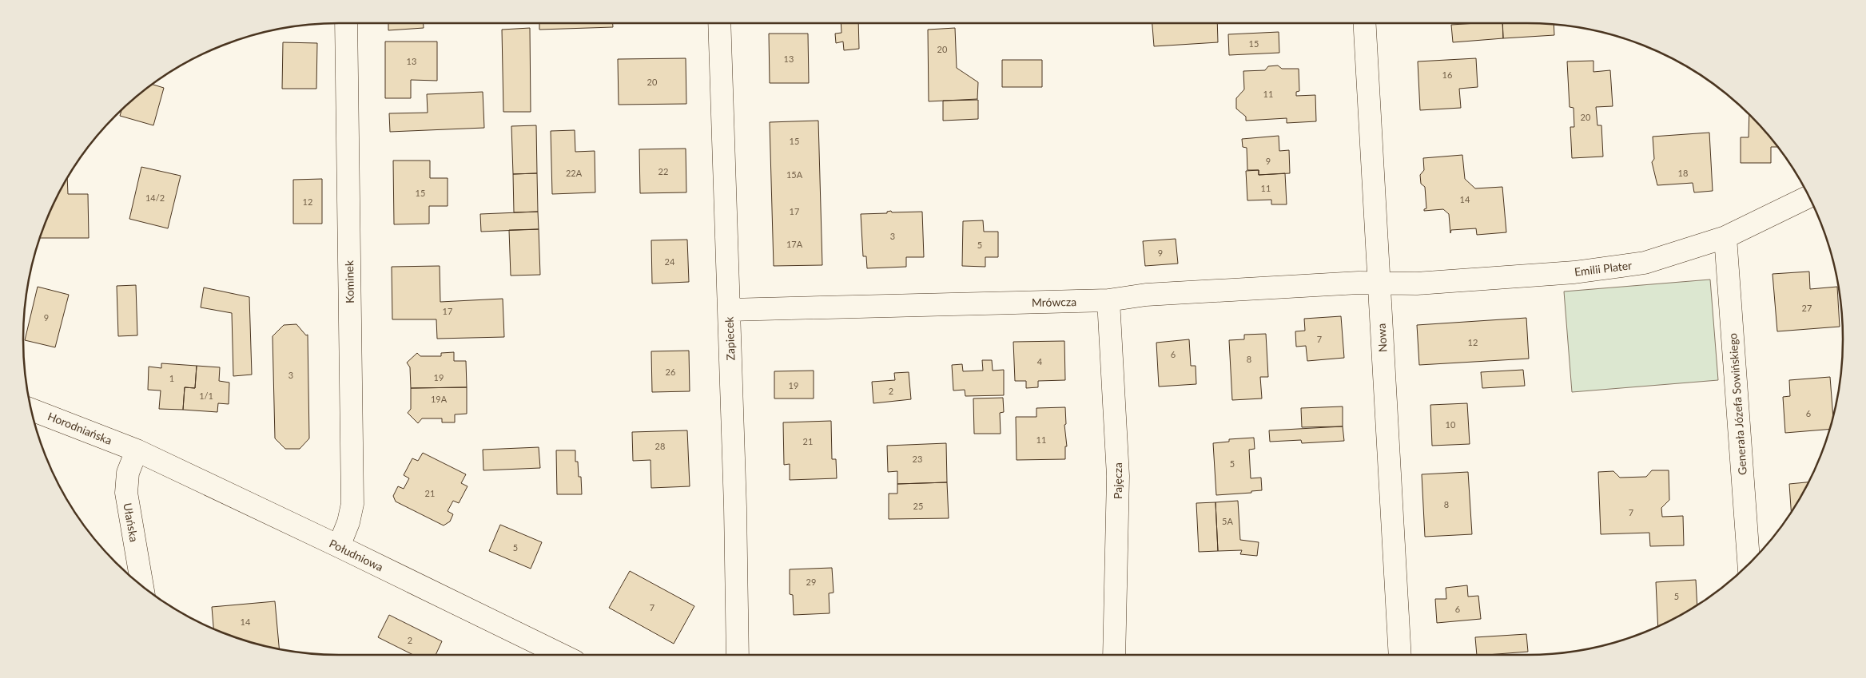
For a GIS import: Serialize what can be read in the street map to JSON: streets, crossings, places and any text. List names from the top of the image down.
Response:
{
  "streets": {
    "street": [
      "Emilii Plater",
      "Kominek",
      "Mrówcza",
      "Nowa",
      "Zapiecek",
      "Generała Józefa Sowińskiego",
      "Horodniańska",
      "Pajęcza",
      "Ułańska",
      "Południowa"
    ]
  },
  "crossings": [
    ["Emilii Plater", "Mrówcza"],
    ["Emilii Plater", "Nowa"],
    ["Emilii Plater", "Generała Józefa Sowińskiego"],
    ["Kominek", "Południowa"],
    ["Mrówcza", "Nowa"],
    ["Mrówcza", "Zapiecek"],
    ["Mrówcza", "Pajęcza"],
    ["Horodniańska", "Ułańska"],
    ["Horodniańska", "Południowa"],
    ["Ułańska", "Południowa"]
  ],
  "house_numbers": [
    "15",
    "20",
    "13",
    "13",
    "16",
    "20",
    "11",
    "20",
    "15",
    "9",
    "22",
    "22A",
    "18",
    "15A",
    "11",
    "15",
    "14/2",
    "14",
    "12",
    "17",
    "3",
    "17A",
    "5",
    "9",
    "24",
    "27",
    "17",
    "9",
    "7",
    "12",
    "6",
    "8",
    "4",
    "26",
    "3",
    "19",
    "1",
    "19",
    "2",
    "1/1",
    "19A",
    "6",
    "10",
    "11",
    "21",
    "28",
    "23",
    "5",
    "21",
    "8",
    "25",
    "7",
    "5A",
    "5",
    "29",
    "5",
    "7",
    "6",
    "14",
    "2"
  ]
}
